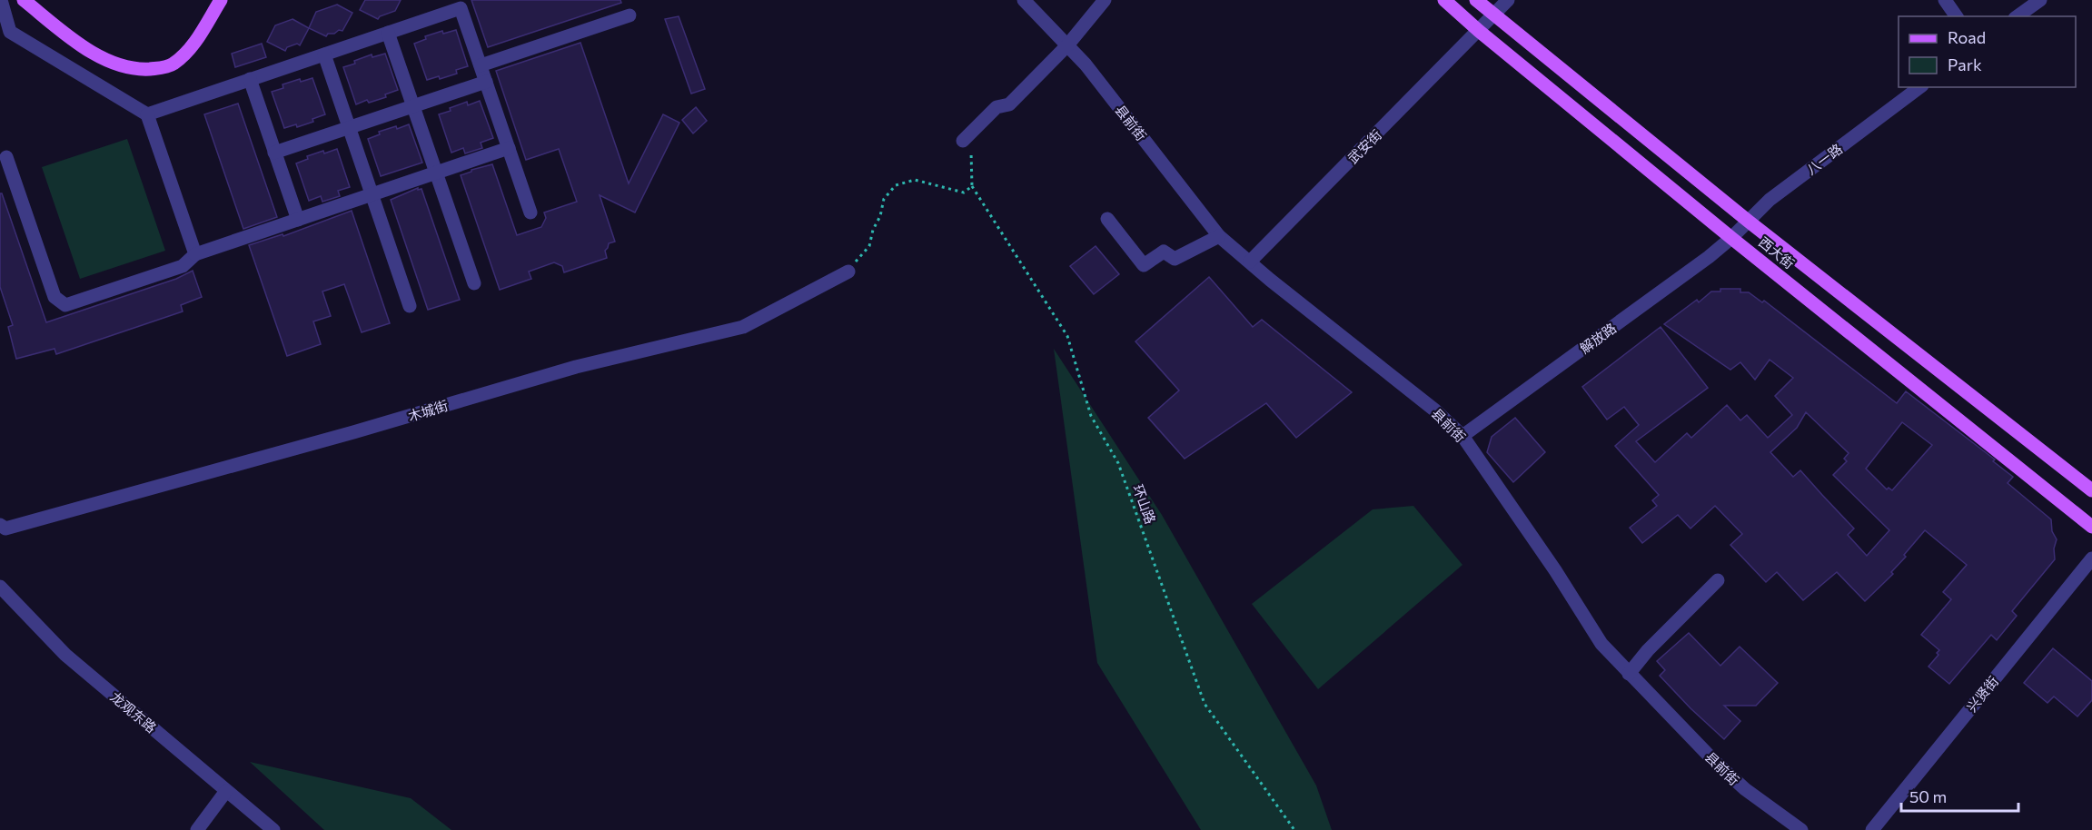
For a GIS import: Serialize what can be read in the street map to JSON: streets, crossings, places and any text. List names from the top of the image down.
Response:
{
  "streets": {
    "main road": ["西大街"],
    "street": [
      "县前街",
      "武安街",
      "八一路",
      "解放路",
      "木城街",
      "兴贤街",
      "龙观东路"
    ],
    "path": ["环山路"]
  },
  "crossings": [
    ["县前街", "武安街"],
    ["县前街", "解放路"],
    ["武安街", "西大街"],
    ["八一路", "西大街"],
    ["八一路", "解放路"],
    ["西大街", "解放路"]
  ],
  "legend": ["Road", "Park"],
  "scale_bar": "50 m"
}
